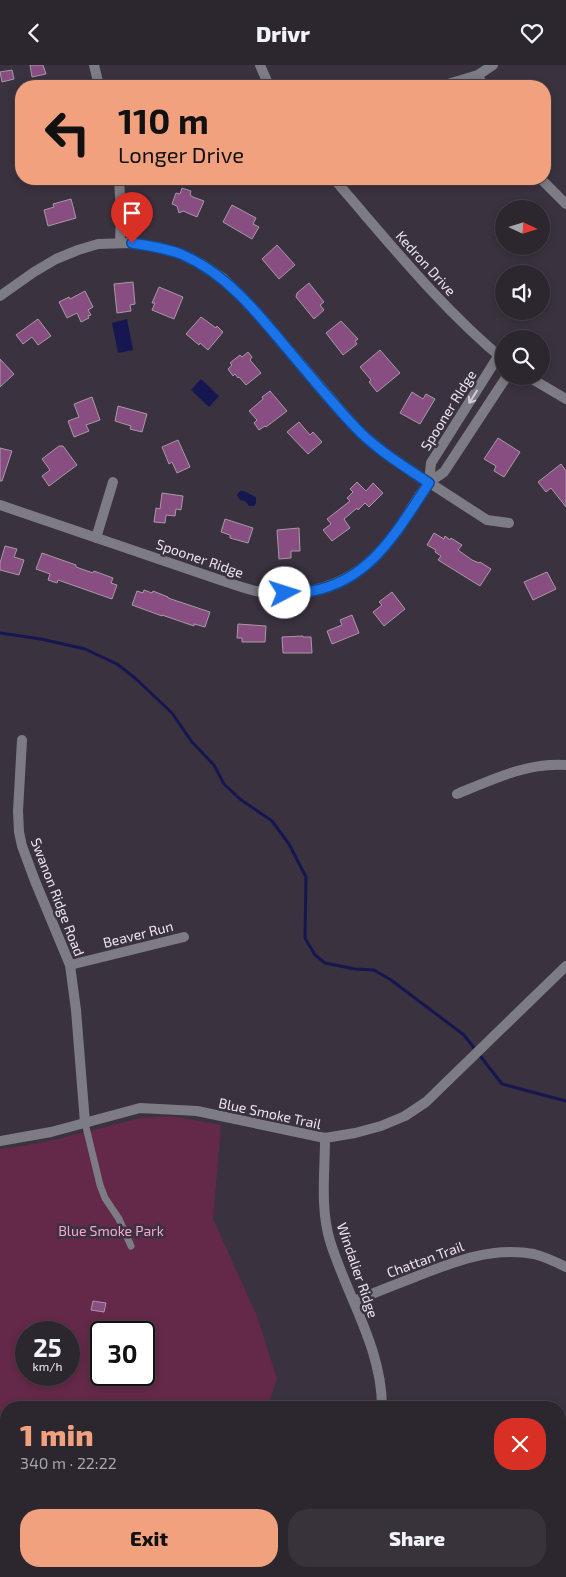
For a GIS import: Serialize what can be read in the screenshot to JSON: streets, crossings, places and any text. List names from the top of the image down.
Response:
{
  "streets": {
    "street": [
      "Kedron Drive",
      "Spooner RIdge",
      "Spooner Ridge",
      "Swanon Ridge Road",
      "Beaver Run",
      "Blue Smoke Trail",
      "Chattan Trail",
      "Windalier Ridge"
    ]
  },
  "crossings": [
    ["Spooner RIdge", "Spooner Ridge"],
    ["Swanon Ridge Road", "Beaver Run"],
    ["Swanon Ridge Road", "Blue Smoke Trail"],
    ["Blue Smoke Trail", "Windalier Ridge"],
    ["Chattan Trail", "Windalier Ridge"]
  ],
  "one_way": ["Spooner RIdge"],
  "parks": ["Blue Smoke Park"],
  "north": "right",
  "page": {
    "header": "Drivr",
    "turn": ["110 m", "Longer Drive"],
    "speed": "25 km/h",
    "limit": "30",
    "heading": ["1 min", "340 m · 22:22"],
    "buttons": ["Exit", "Share"]
  }
}
